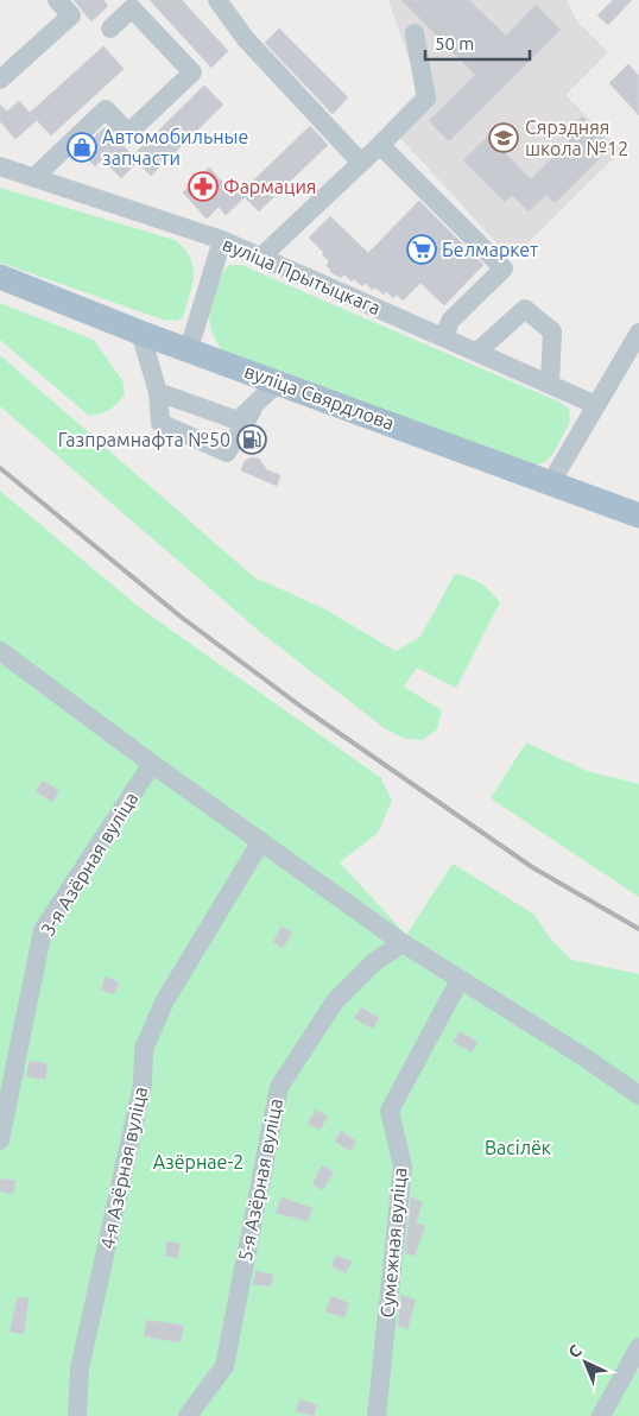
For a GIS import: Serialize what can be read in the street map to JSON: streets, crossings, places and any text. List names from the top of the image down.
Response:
{
  "streets": {
    "main road": ["вуліца Свярдлова"],
    "street": [
      "вуліца Прытыцкага",
      "3-я Азёрная вуліца",
      "4-я Азёрная вуліца",
      "5-я Азёрная вуліца",
      "Сумежная вуліца"
    ]
  },
  "parks": ["Васілёк", "Азёрнае-2"],
  "places": {
    "school or university": ["Сярэдняя школа №12"],
    "shop": ["Автомобильные запчасти"],
    "pharmacy": ["Фармация"],
    "supermarket": ["Белмаркет"],
    "fuel station": ["Газпрамнафта №50"]
  },
  "scale_bar": "50 m",
  "north": "top left"
}
